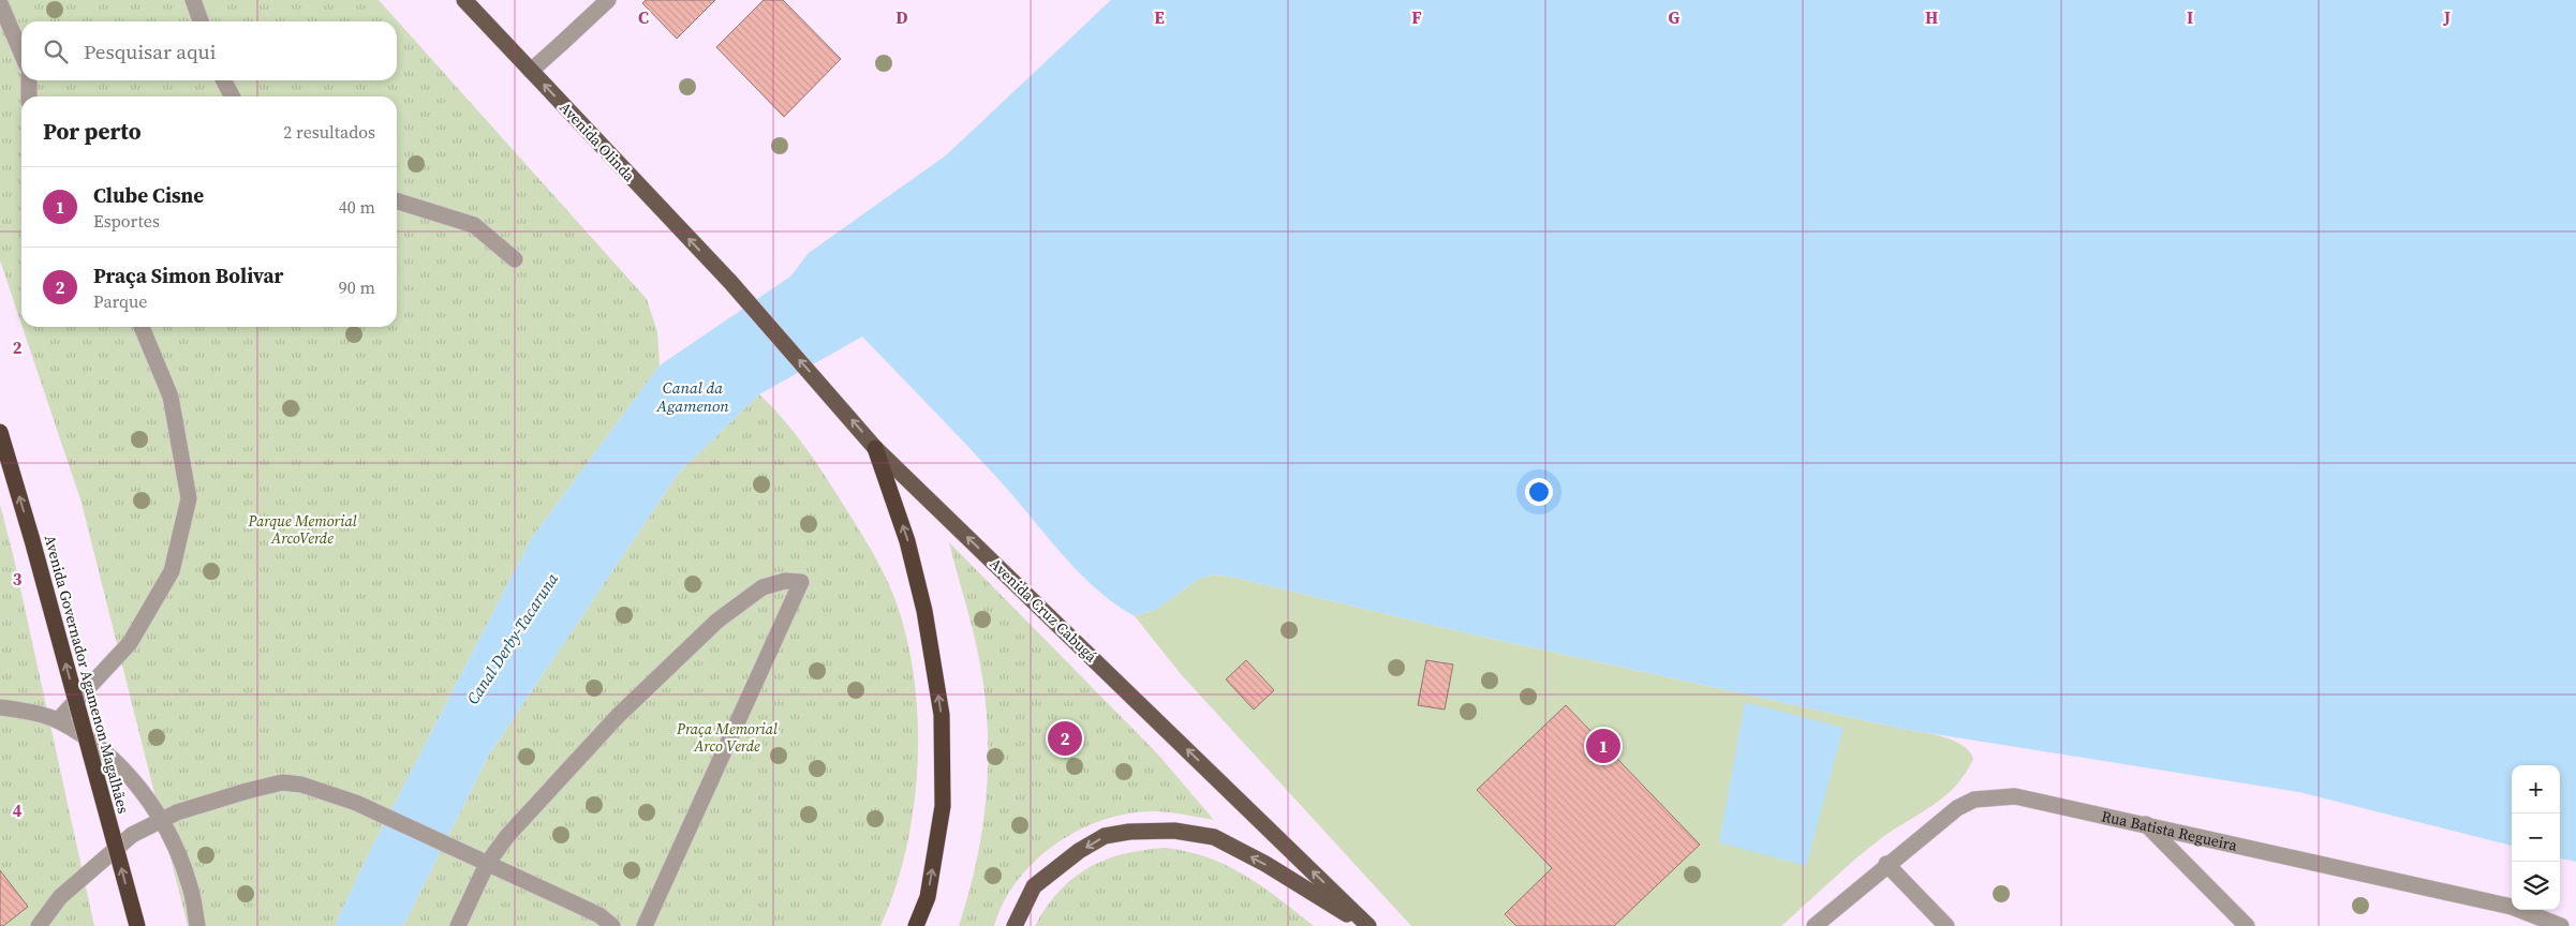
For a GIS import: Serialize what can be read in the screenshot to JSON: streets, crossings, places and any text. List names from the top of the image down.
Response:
{
  "streets": {
    "highway": ["Avenida Governador Agamenon Magalhães"],
    "main road": ["Avenida Olinda", "Avenida Cruz Cabugá"],
    "street": ["Rua Batista Regueira"]
  },
  "crossings": [
    ["Avenida Olinda", "Avenida Cruz Cabugá"]
  ],
  "one_way": ["Avenida Olinda", "Avenida Cruz Cabugá", "Avenida Governador Agamenon Magalhães"],
  "water": ["Canal da Agamenon", "Canal Derby-Tacaruna"],
  "parks": ["Parque Memorial ArcoVerde", "Praça Memorial Arco Verde"],
  "page": {
    "search": "Pesquisar aqui",
    "heading": ["Por perto", "2 resultados"],
    "list": [
      {
        "mark": "1",
        "name": "Clube Cisne",
        "note": "Esportes",
        "value": "40 m"
      },
      {
        "mark": "2",
        "name": "Praça Simon Bolivar",
        "note": "Parque",
        "value": "90 m"
      }
    ],
    "pins": ["2", "1"],
    "map_buttons": ["+", "−"]
  },
  "grid": {
    "columns": [
      "C",
      "D",
      "E",
      "F",
      "G",
      "H",
      "I",
      "J"
    ],
    "rows": ["2", "3", "4"]
  }
}
